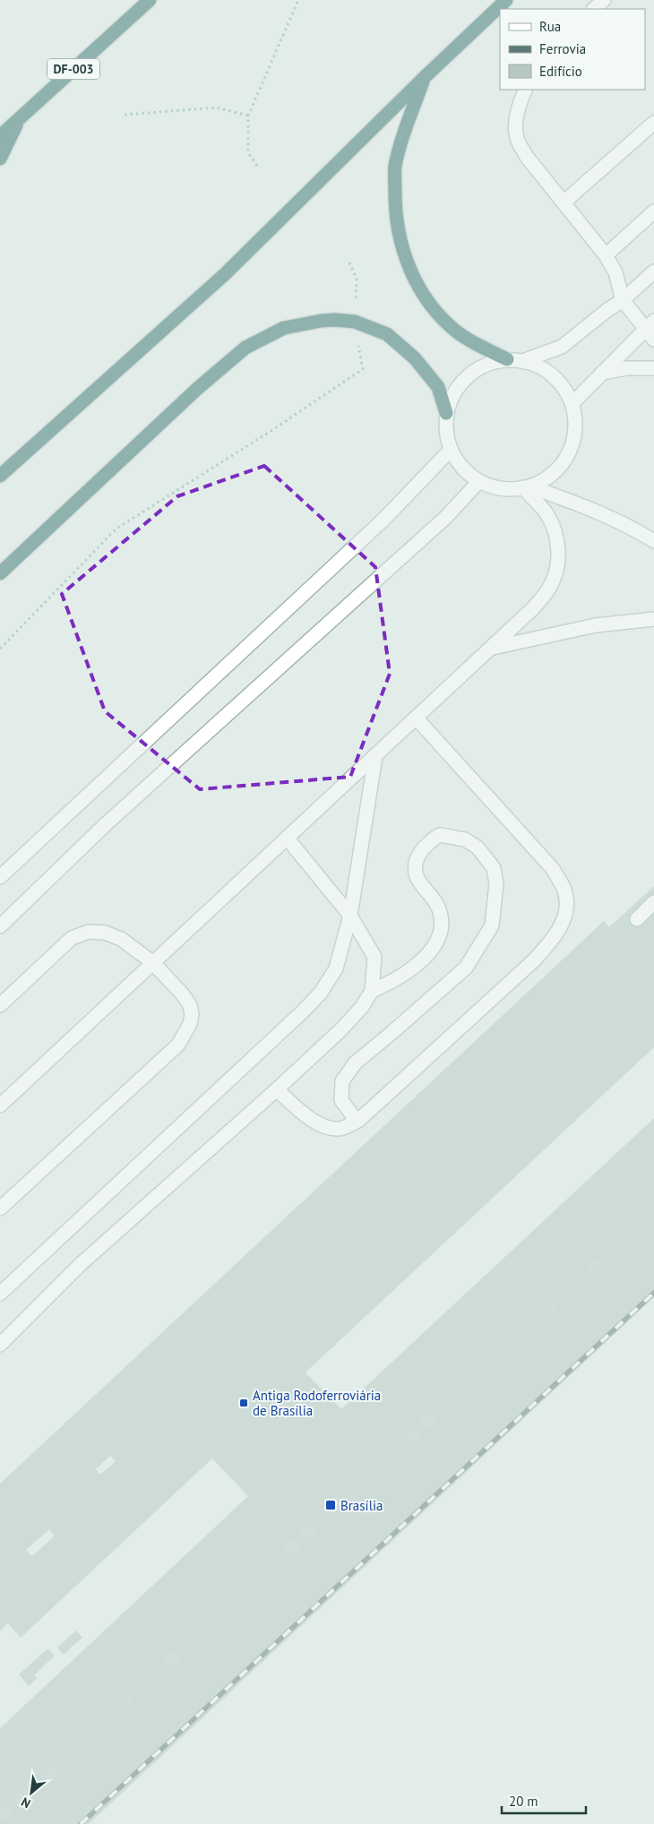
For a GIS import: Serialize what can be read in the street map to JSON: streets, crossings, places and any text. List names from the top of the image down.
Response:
{
  "streets": {
    "highway": ["DF-003"]
  },
  "places": {
    "transit": ["Antiga Rodoferroviária de Brasília", "Brasília"]
  },
  "legend": ["Rua", "Ferrovia", "Edifício"],
  "scale_bar": "20 m",
  "north": "bottom left"
}
